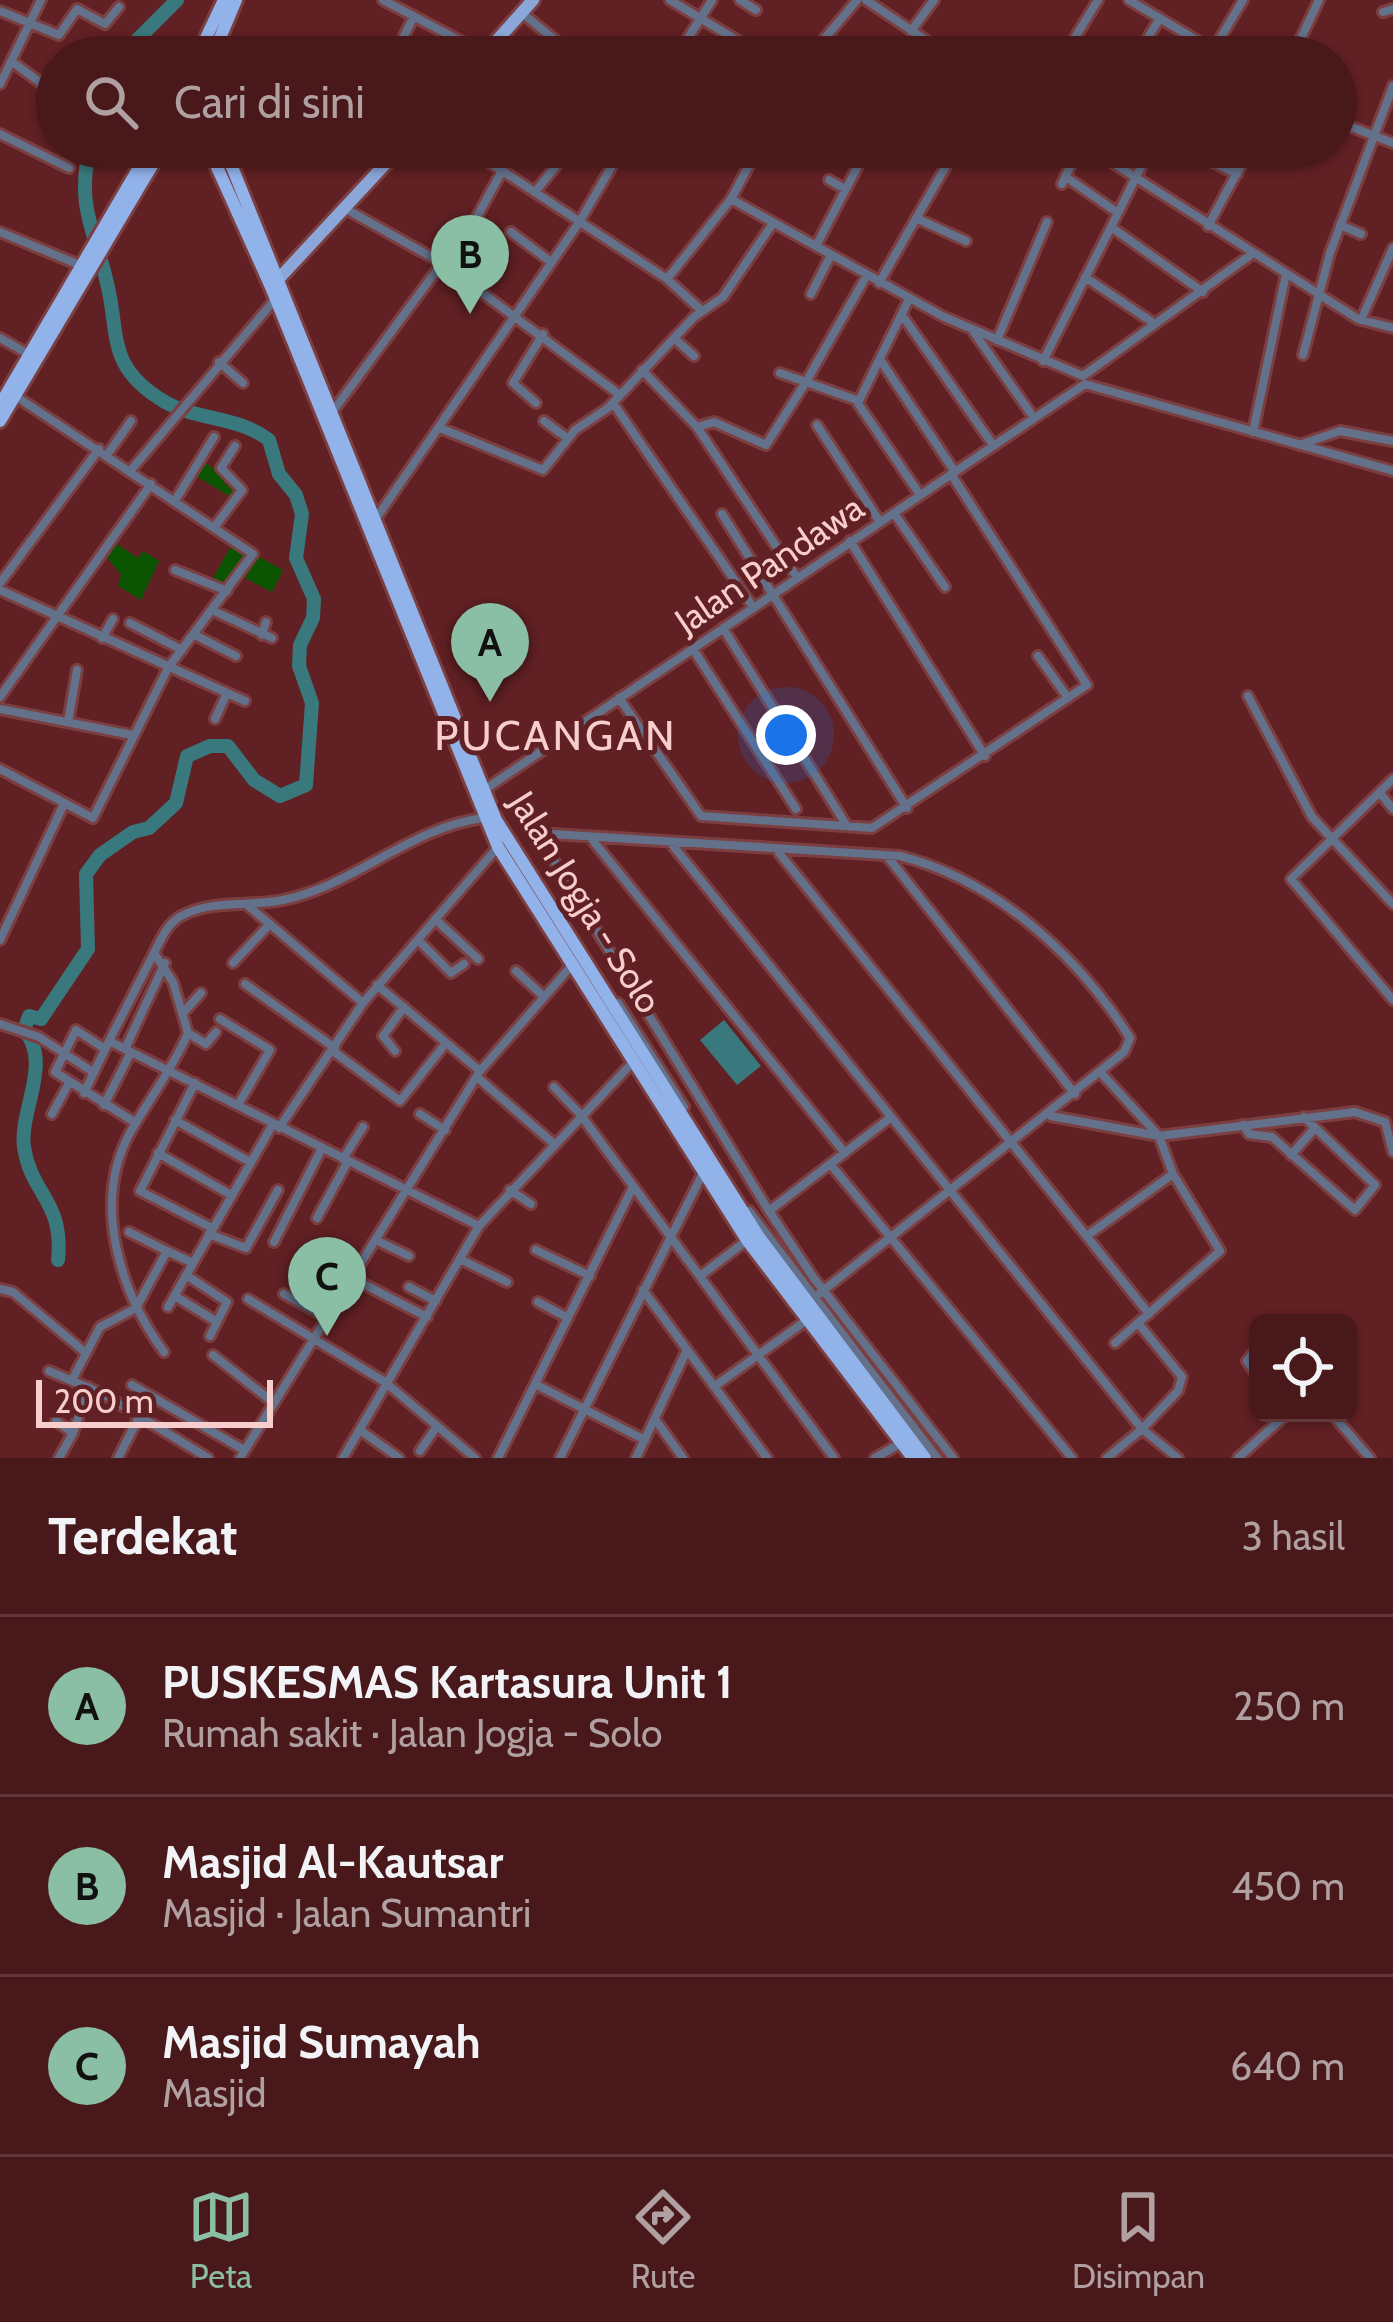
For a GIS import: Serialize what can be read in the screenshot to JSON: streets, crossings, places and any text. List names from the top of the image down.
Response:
{
  "streets": {
    "highway": ["Jalan Jogja - Solo"],
    "street": ["Jalan Pandawa"]
  },
  "crossings": [
    ["Jalan Pandawa", "Jalan Jogja - Solo"]
  ],
  "districts": ["PUCANGAN"],
  "scale_bar": "200 m",
  "page": {
    "search": "Cari di sini",
    "pins": ["B", "A", "C"],
    "scale": "200 m",
    "heading": ["Terdekat", "3 hasil"],
    "list": [
      {
        "mark": "A",
        "name": "PUSKESMAS Kartasura Unit 1",
        "note": "Rumah sakit · Jalan Jogja - Solo",
        "value": "250 m"
      },
      {
        "mark": "B",
        "name": "Masjid Al-Kautsar",
        "note": "Masjid · Jalan Sumantri",
        "value": "450 m"
      },
      {
        "mark": "C",
        "name": "Masjid Sumayah",
        "note": "Masjid",
        "value": "640 m"
      }
    ],
    "nav": ["Peta", "Rute", "Disimpan"]
  }
}
